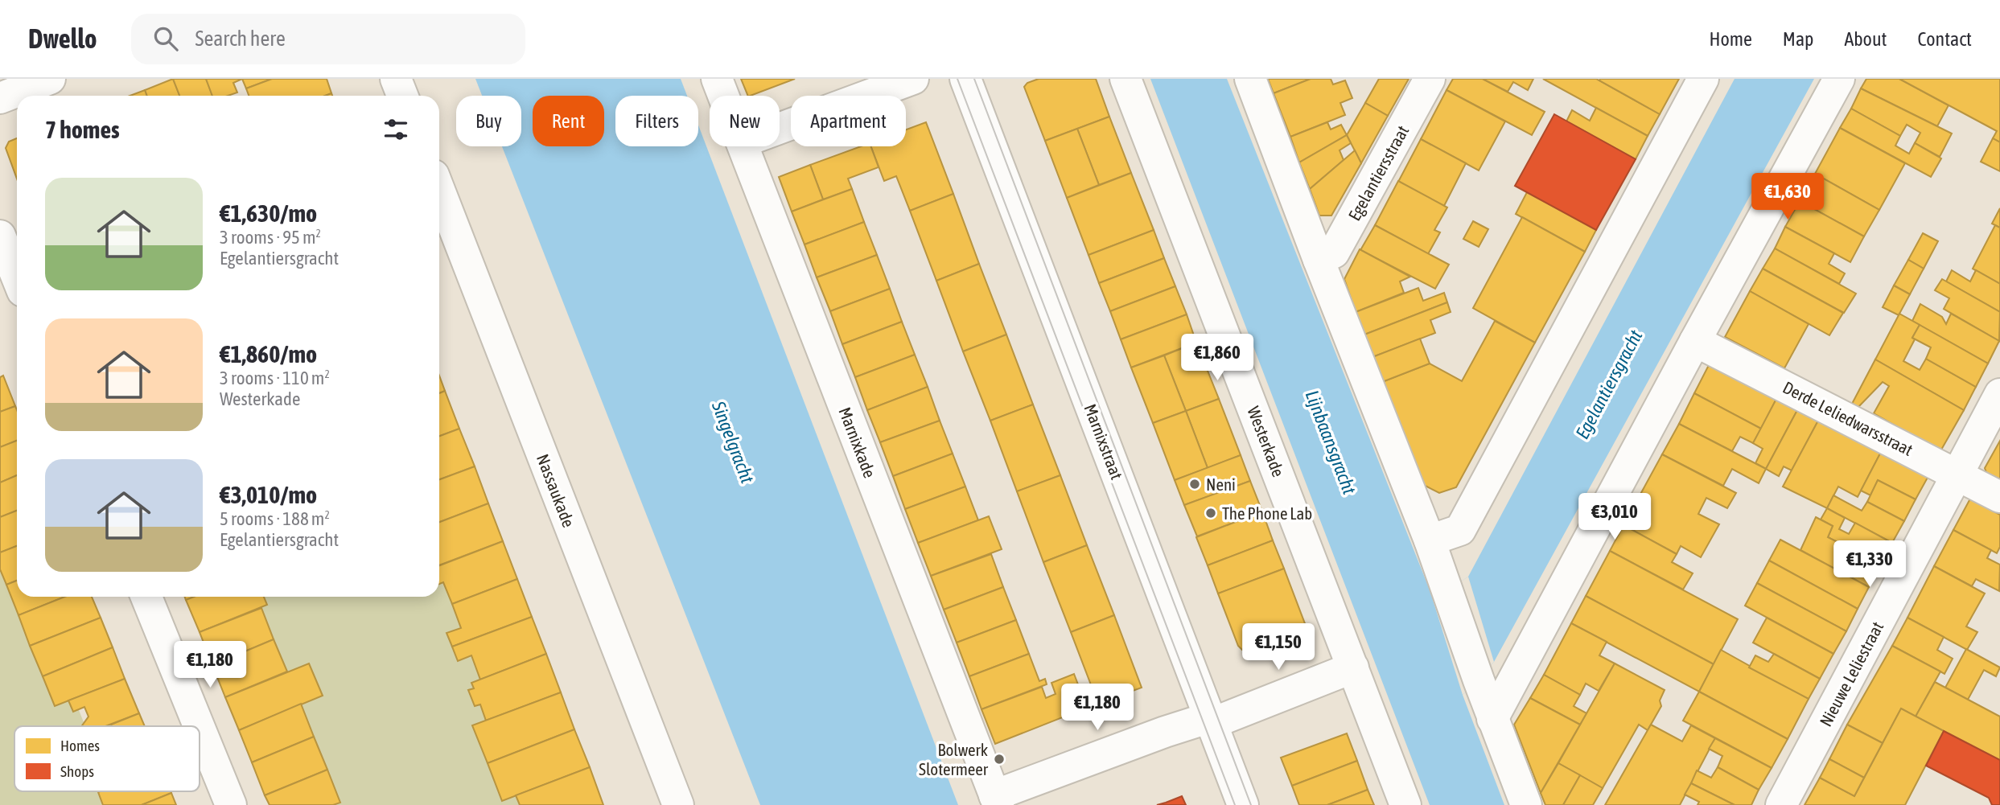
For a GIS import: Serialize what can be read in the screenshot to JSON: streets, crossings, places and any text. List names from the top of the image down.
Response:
{
  "streets": {
    "street": [
      "Egelantiersstraat",
      "Derde Leliedwarsstraat",
      "Marnixstraat",
      "Westerkade",
      "Marnixkade",
      "Nassaukade",
      "Nieuwe Leliestraat"
    ]
  },
  "crossings": [
    ["Derde Leliedwarsstraat", "Nieuwe Leliestraat"]
  ],
  "water": ["Egelantiersgracht", "Singelgracht", "Lijnbaansgracht"],
  "places": ["Neni", "The Phone Lab", "Bolwerk Slotermeer"],
  "legend": ["Homes", "Shops"],
  "page": {
    "header": "Dwello",
    "search": "Search here",
    "nav": [
      "Home",
      "Map",
      "About",
      "Contact"
    ],
    "chip": [
      "Buy",
      "Rent",
      "Filters",
      "New",
      "Apartment"
    ],
    "heading": "7 homes",
    "list": [
      {
        "name": "€1,630/mo",
        "note": "3 rooms · 95 m² · Egelantiersgracht"
      },
      {
        "name": "€1,860/mo",
        "note": "3 rooms · 110 m² · Westerkade"
      },
      {
        "name": "€3,010/mo",
        "note": "5 rooms · 188 m² · Egelantiersgracht"
      }
    ],
    "price": [
      "€1,630",
      "€1,860",
      "€3,010",
      "€1,330",
      "€1,150",
      "€1,180",
      "€1,180"
    ]
  }
}
